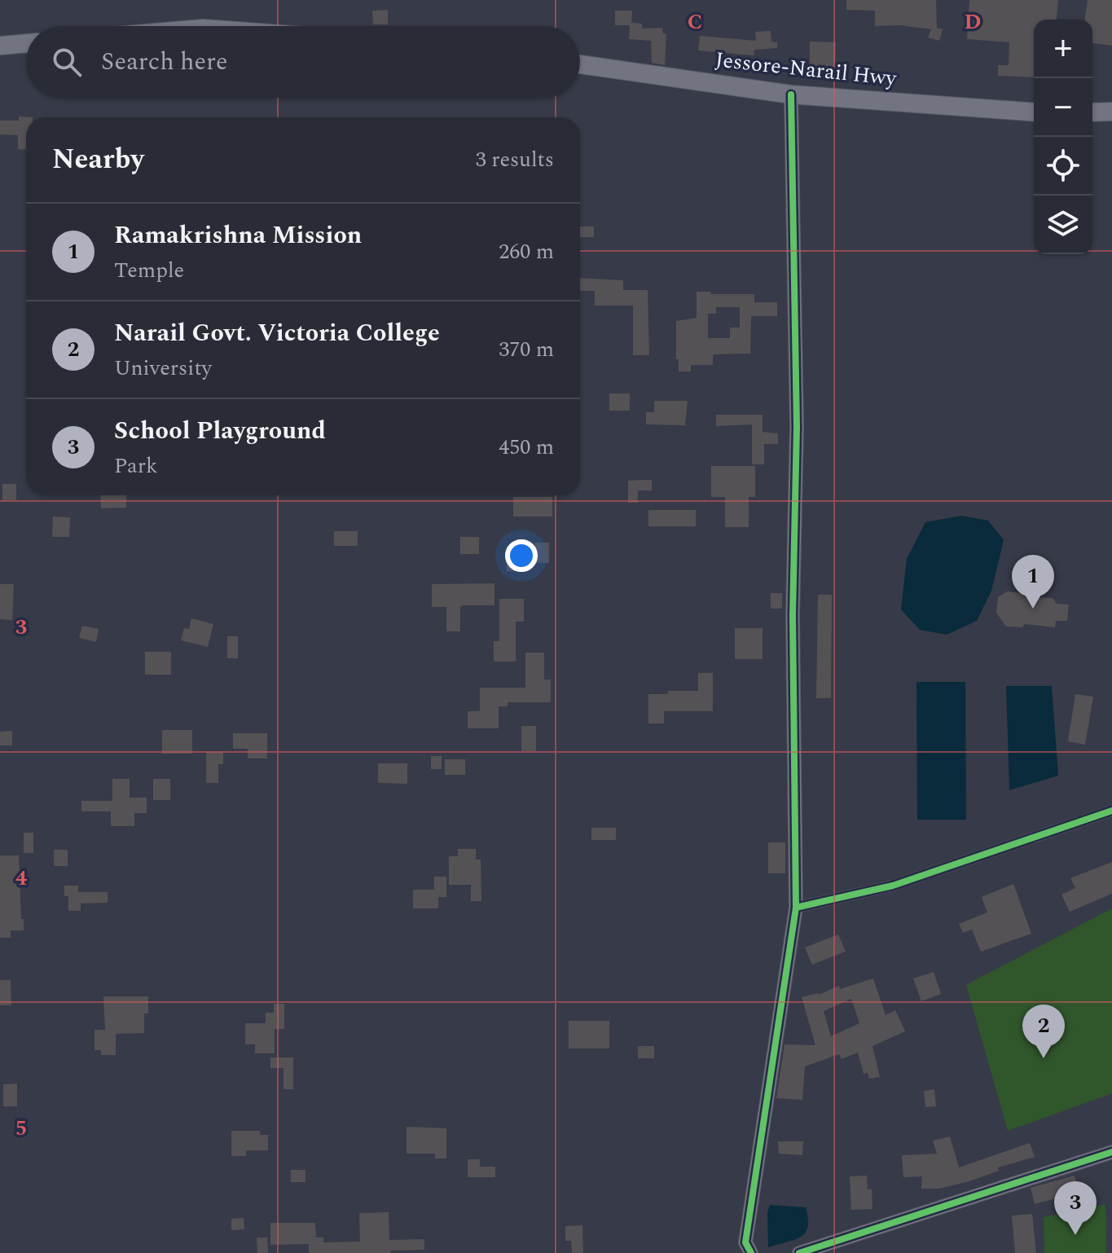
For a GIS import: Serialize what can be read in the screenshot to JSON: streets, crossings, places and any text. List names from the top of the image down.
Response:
{
  "streets": {
    "highway": ["Jessore-Narail Hwy"]
  },
  "page": {
    "map_buttons": ["+", "−"],
    "search": "Search here",
    "heading": ["Nearby", "3 results"],
    "list": [
      {
        "mark": "1",
        "name": "Ramakrishna Mission",
        "note": "Temple",
        "value": "260 m"
      },
      {
        "mark": "2",
        "name": "Narail Govt. Victoria College",
        "note": "University",
        "value": "370 m"
      },
      {
        "mark": "3",
        "name": "School Playground",
        "note": "Park",
        "value": "450 m"
      }
    ],
    "pins": ["1", "2", "3"]
  },
  "grid": {
    "columns": ["C", "D"],
    "rows": ["3", "4", "5"]
  }
}
